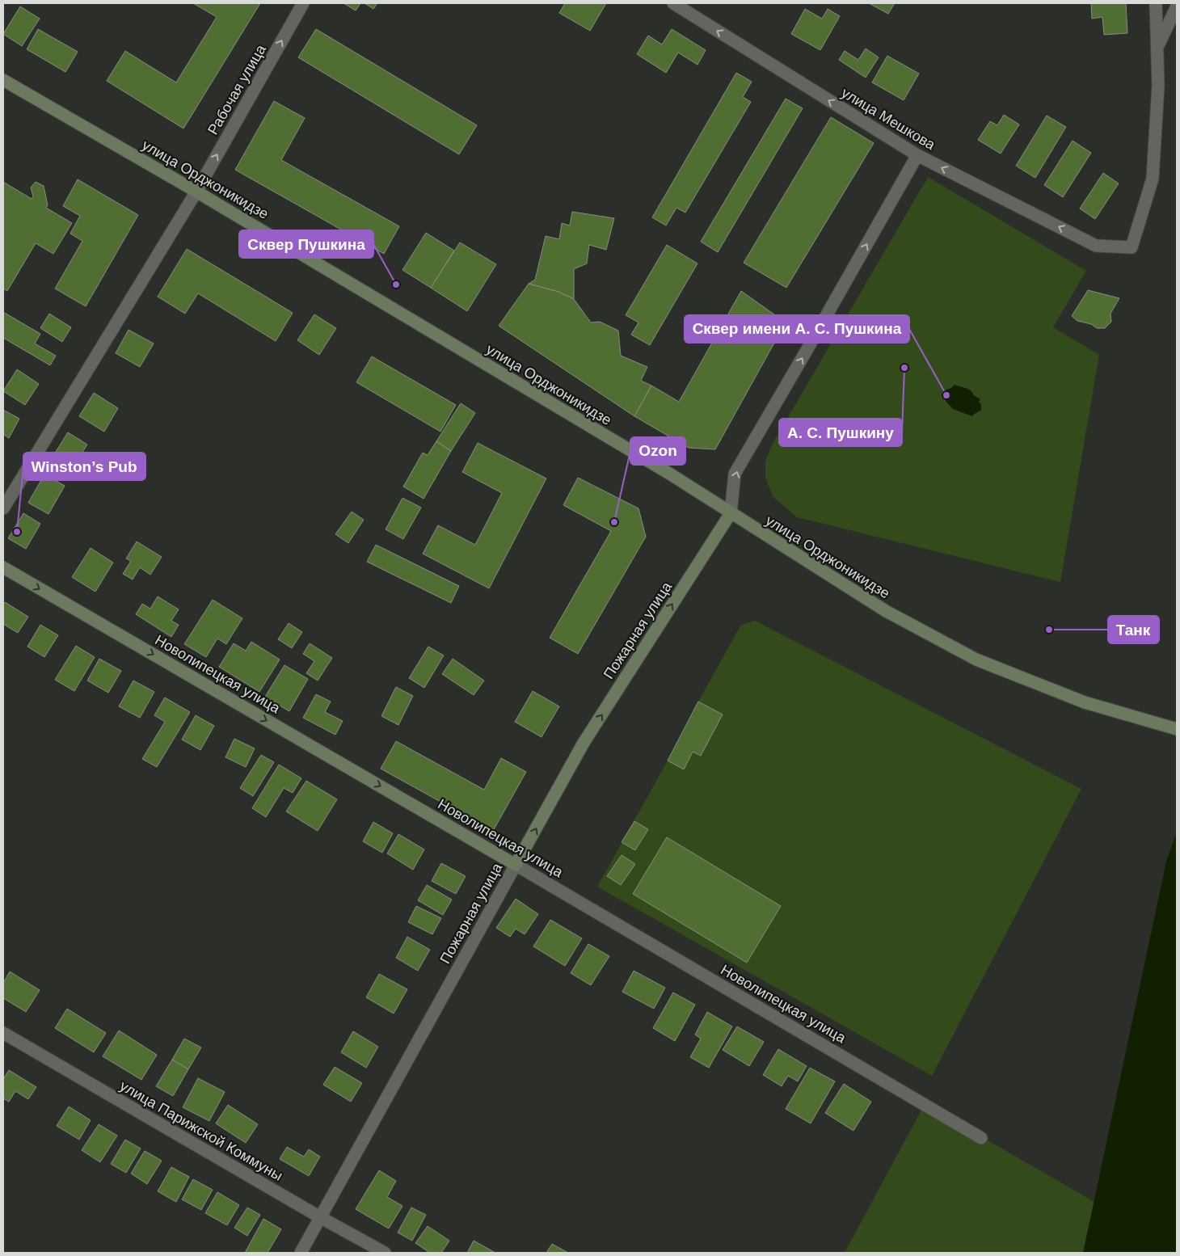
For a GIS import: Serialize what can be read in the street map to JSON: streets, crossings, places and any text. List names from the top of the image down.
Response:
{
  "streets": {
    "main road": ["улица Орджоникидзе", "Пожарная улица", "Новолипецкая улица"],
    "street": ["Рабочая улица", "улица Мешкова", "улица Парижской Коммуны"]
  },
  "crossings": [
    ["Рабочая улица", "улица Орджоникидзе"],
    ["улица Орджоникидзе", "Пожарная улица"],
    ["Пожарная улица", "Новолипецкая улица"],
    ["Пожарная улица", "улица Парижской Коммуны"]
  ],
  "one_way": ["Рабочая улица", "Пожарная улица", "Новолипецкая улица"],
  "places": [
    "Сквер Пушкина",
    "А. С. Пушкину",
    "Сквер имени А. С. Пушкина",
    "Ozon",
    "Winston’s Pub",
    "Танк"
  ]
}
